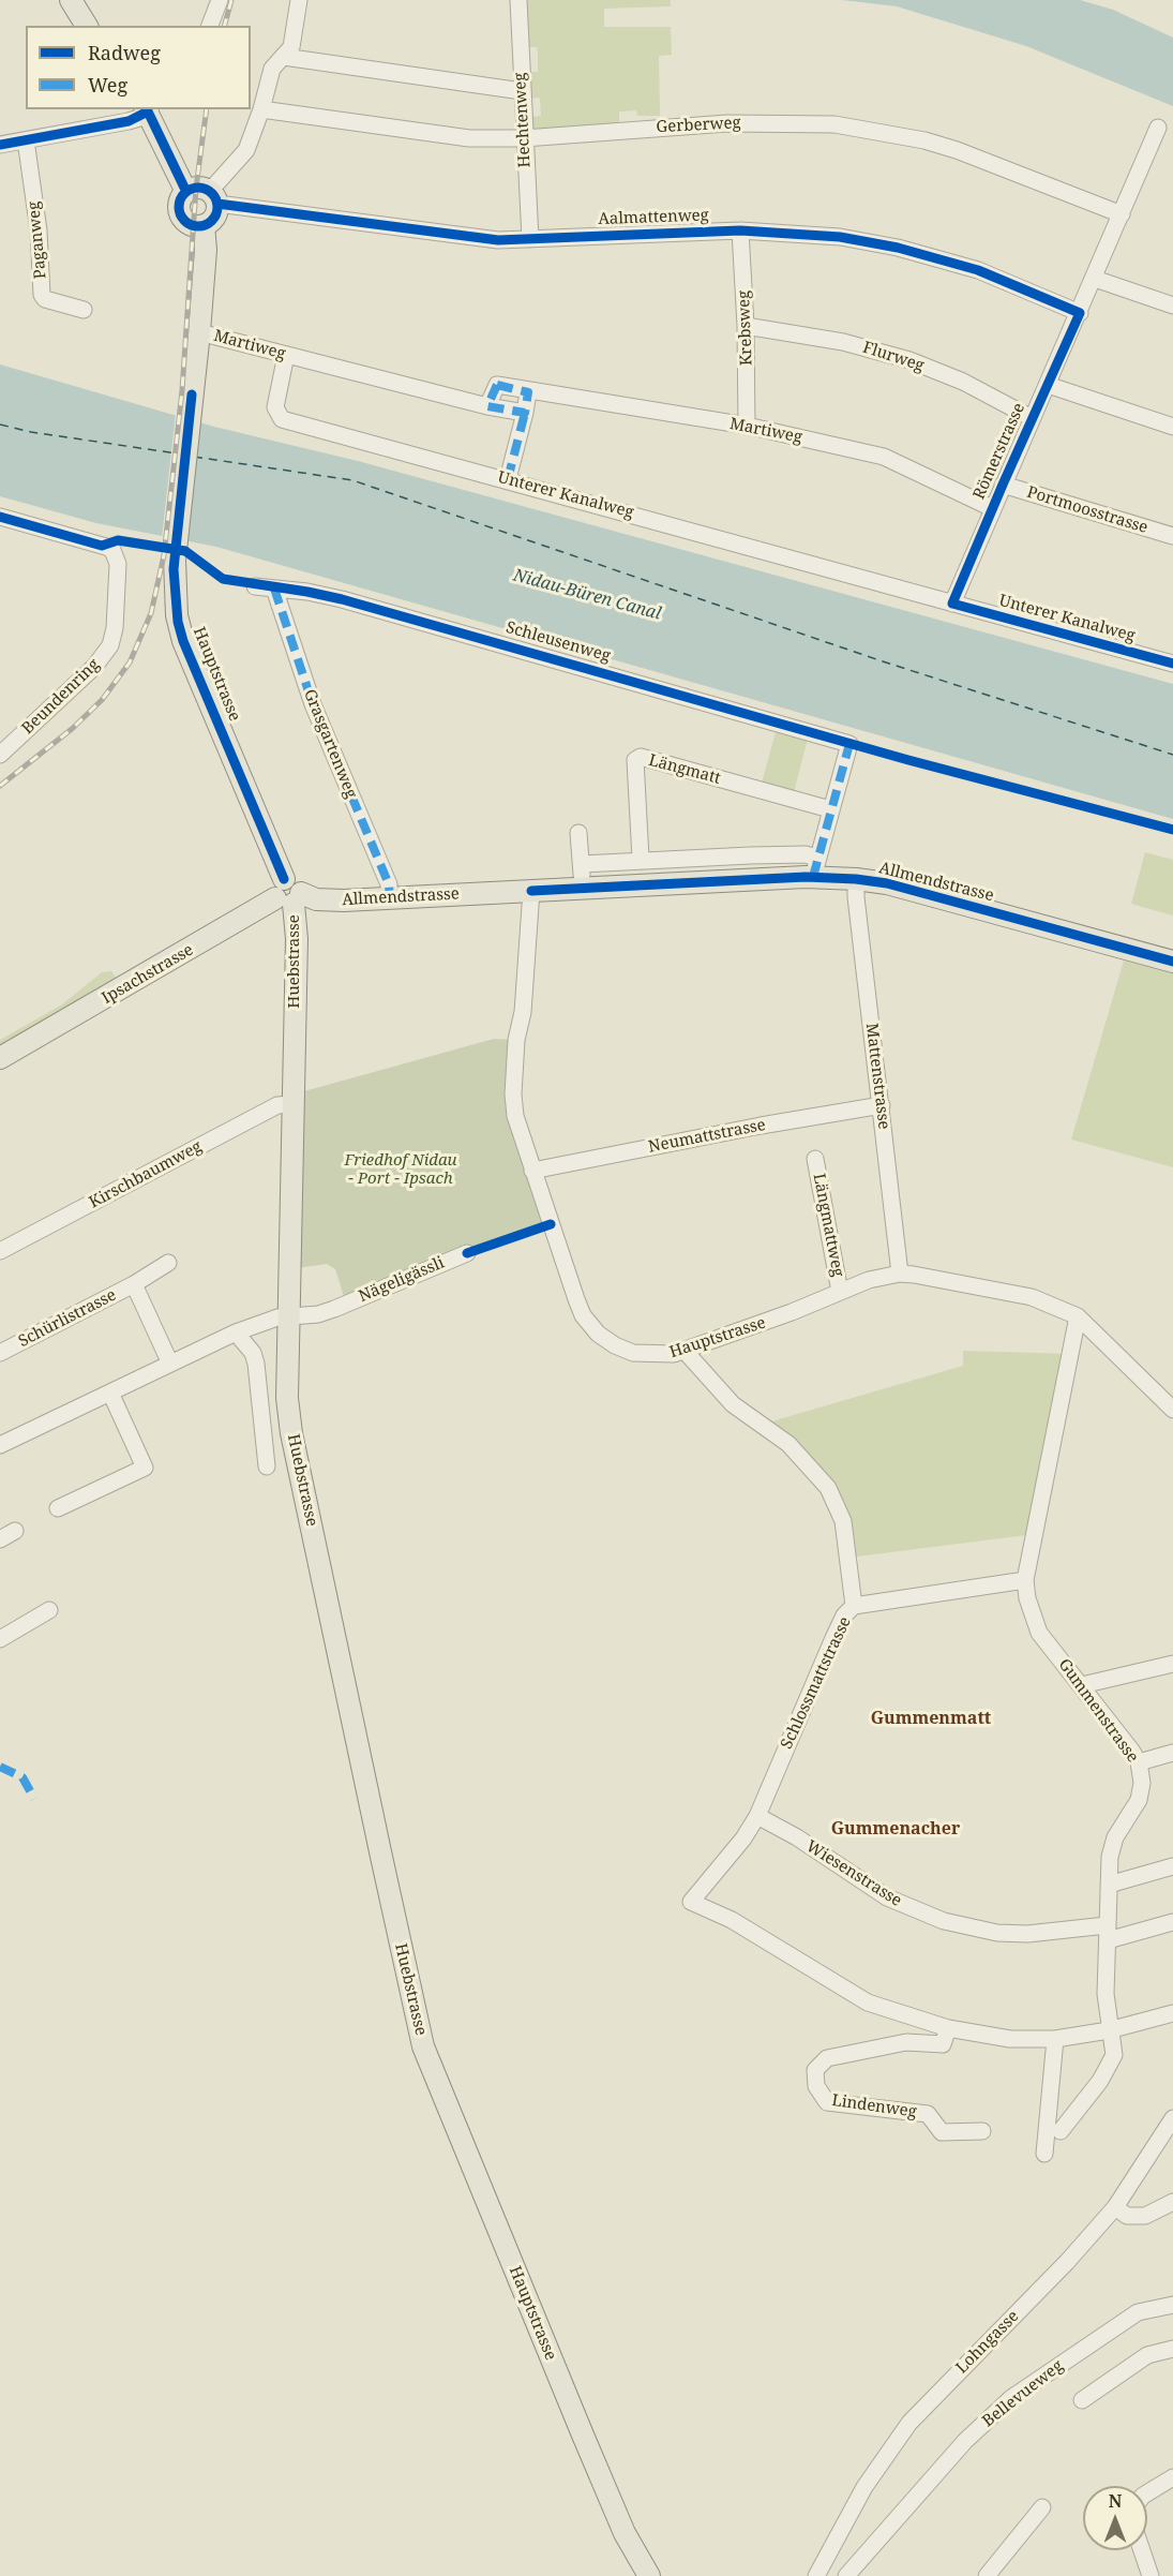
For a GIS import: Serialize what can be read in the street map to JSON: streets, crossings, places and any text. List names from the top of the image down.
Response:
{
  "streets": {
    "main road": [
      "Hauptstrasse",
      "Allmendstrasse",
      "Huebstrasse",
      "Ipsachstrasse"
    ],
    "street": [
      "Hechtenweg",
      "Gerberweg",
      "Aalmattenweg",
      "Paganweg",
      "Krebsweg",
      "Martiweg",
      "Flurweg",
      "Römerstrasse",
      "Unterer Kanalweg",
      "Portmoosstrasse",
      "Schleusenweg",
      "Beundenring",
      "Grasgartenweg",
      "Längmatt",
      "Mattenstrasse",
      "Neumattstrasse",
      "Kirschbaumweg",
      "Längmattweg",
      "Nägeligässli",
      "Schürlistrasse",
      "Schlossmattstrasse",
      "Gummenstrasse",
      "Wiesenstrasse",
      "Lindenweg",
      "Lohngasse",
      "Bellevueweg"
    ]
  },
  "crossings": [
    ["Hechtenweg", "Gerberweg"],
    ["Hechtenweg", "Aalmattenweg"],
    ["Gerberweg", "Römerstrasse"],
    ["Aalmattenweg", "Krebsweg"],
    ["Aalmattenweg", "Römerstrasse"],
    ["Aalmattenweg", "Hauptstrasse"],
    ["Krebsweg", "Martiweg"],
    ["Krebsweg", "Flurweg"],
    ["Martiweg", "Römerstrasse"],
    ["Martiweg", "Unterer Kanalweg"],
    ["Martiweg", "Hauptstrasse"],
    ["Flurweg", "Römerstrasse"],
    ["Römerstrasse", "Unterer Kanalweg"],
    ["Römerstrasse", "Portmoosstrasse"],
    ["Schleusenweg", "Grasgartenweg"],
    ["Schleusenweg", "Längmatt"],
    ["Hauptstrasse", "Allmendstrasse"],
    ["Hauptstrasse", "Huebstrasse"],
    ["Hauptstrasse", "Mattenstrasse"],
    ["Hauptstrasse", "Neumattstrasse"],
    ["Hauptstrasse", "Längmattweg"],
    ["Hauptstrasse", "Schlossmattstrasse"],
    ["Hauptstrasse", "Gummenstrasse"],
    ["Grasgartenweg", "Allmendstrasse"],
    ["Allmendstrasse", "Huebstrasse"],
    ["Allmendstrasse", "Ipsachstrasse"],
    ["Allmendstrasse", "Mattenstrasse"],
    ["Huebstrasse", "Ipsachstrasse"],
    ["Huebstrasse", "Kirschbaumweg"],
    ["Huebstrasse", "Nägeligässli"],
    ["Mattenstrasse", "Neumattstrasse"],
    ["Schlossmattstrasse", "Wiesenstrasse"],
    ["Schlossmattstrasse", "Lindenweg"],
    ["Gummenstrasse", "Wiesenstrasse"]
  ],
  "districts": ["Gummenmatt", "Gummenacher"],
  "water": ["Nidau-Büren Canal"],
  "parks": ["Friedhof Nidau - Port - Ipsach"],
  "legend": ["Radweg", "Weg"],
  "north": "top"
}
